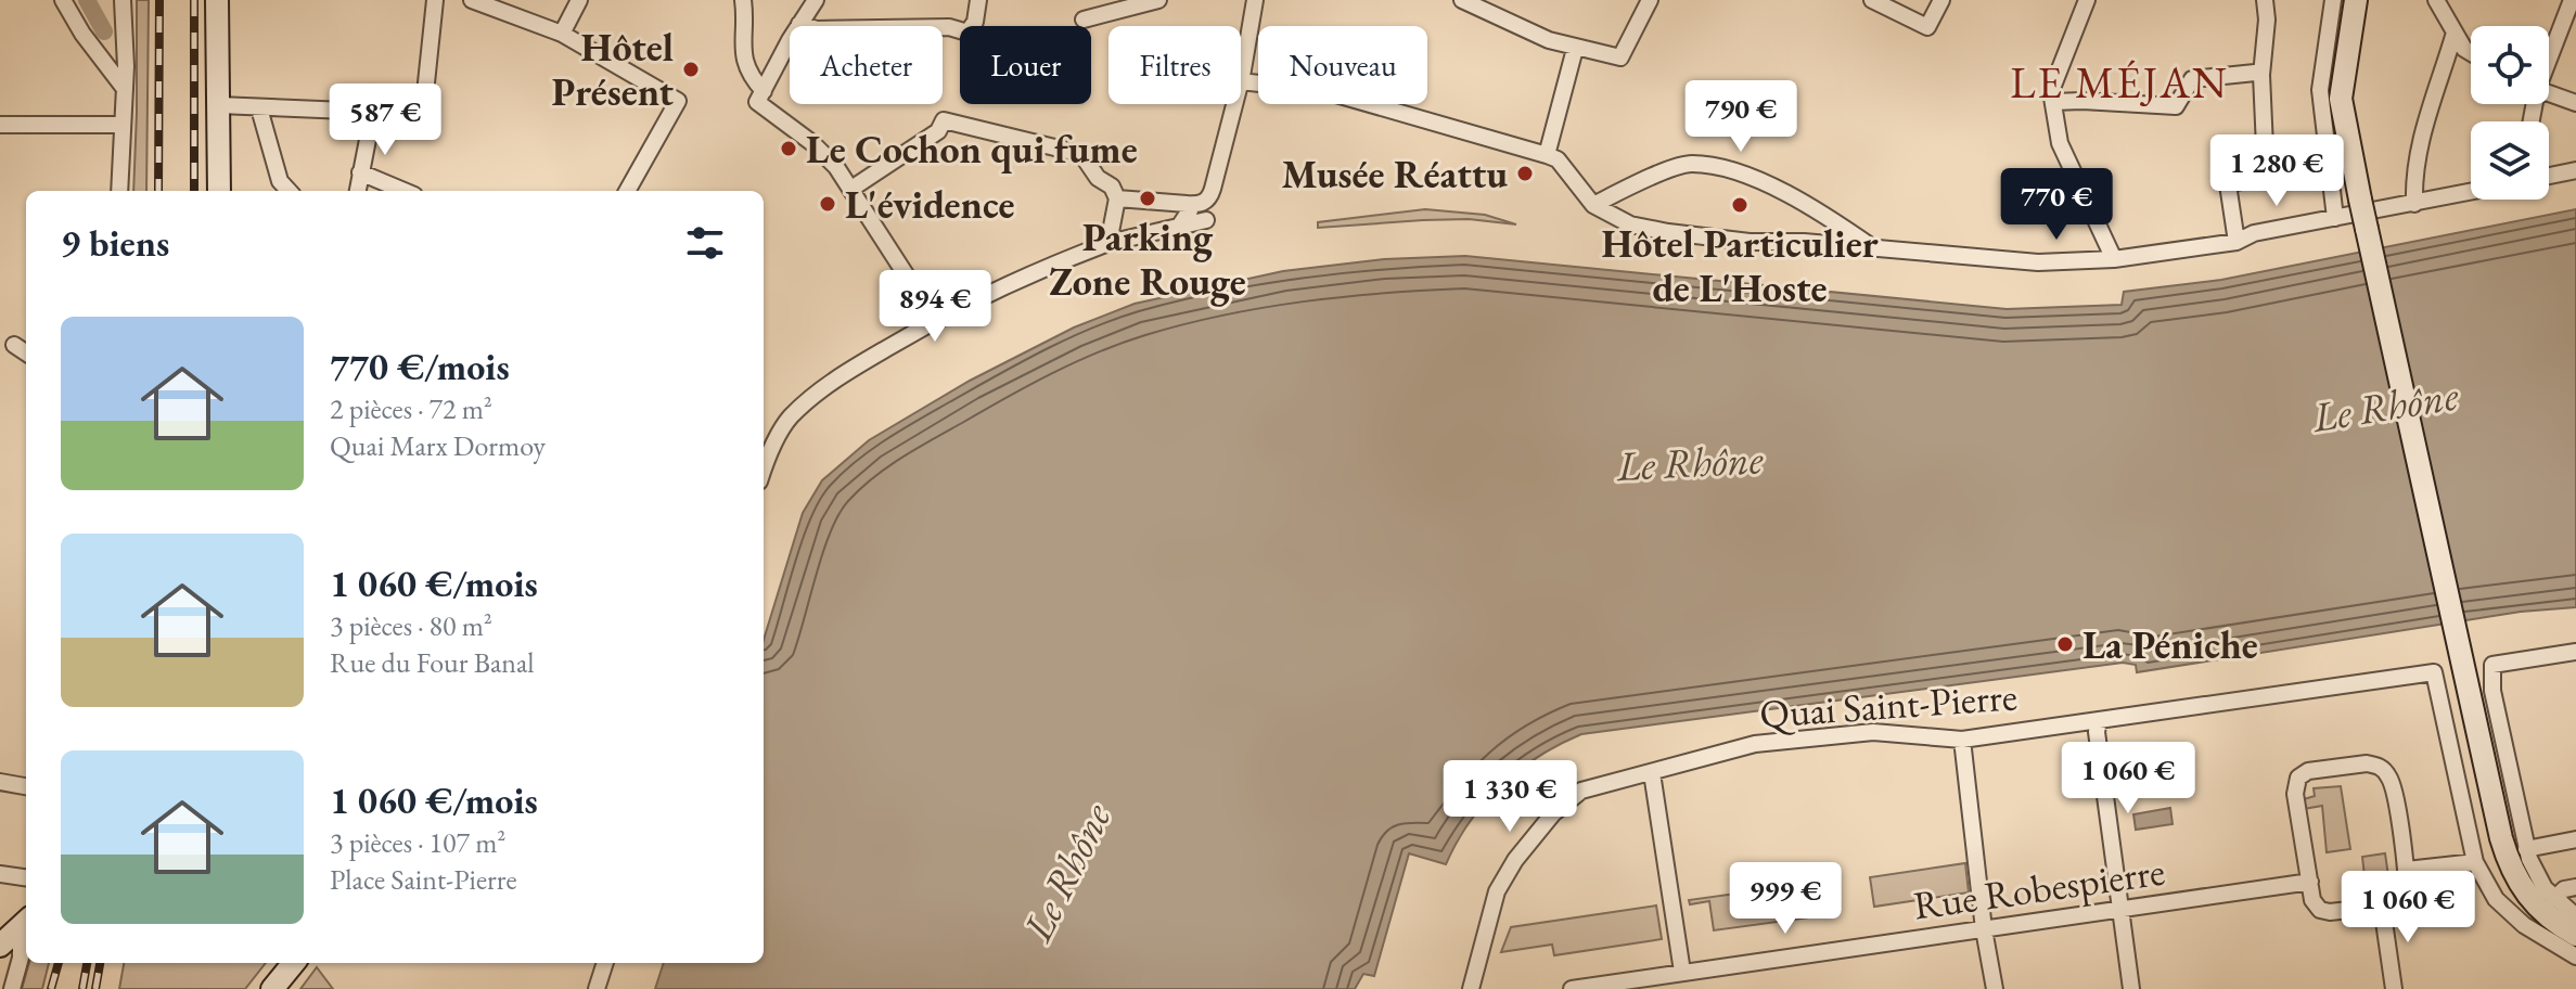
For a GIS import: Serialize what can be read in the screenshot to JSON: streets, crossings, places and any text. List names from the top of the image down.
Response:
{
  "streets": {
    "street": ["Quai Saint-Pierre", "Rue Robespierre"]
  },
  "districts": ["LE MÉJAN"],
  "water": ["Le Rhône"],
  "places": [
    "Hôtel Présent",
    "Le Cochon qui fume",
    "Musée Réattu",
    "Parking Zone Rouge",
    "L'évidence",
    "Hôtel Particulier de L'Hoste",
    "La Péniche"
  ],
  "page": {
    "chip": [
      "Acheter",
      "Louer",
      "Filtres",
      "Nouveau"
    ],
    "price": [
      "790 €",
      "587 €",
      "1 280 €",
      "770 €",
      "894 €",
      "1 060 €",
      "1 330 €",
      "999 €",
      "1 060 €"
    ],
    "heading": "9 biens",
    "list": [
      {
        "name": "770 €/mois",
        "note": "2 pièces · 72 m² · Quai Marx Dormoy"
      },
      {
        "name": "1 060 €/mois",
        "note": "3 pièces · 80 m² · Rue du Four Banal"
      },
      {
        "name": "1 060 €/mois",
        "note": "3 pièces · 107 m² · Place Saint-Pierre"
      }
    ]
  }
}
